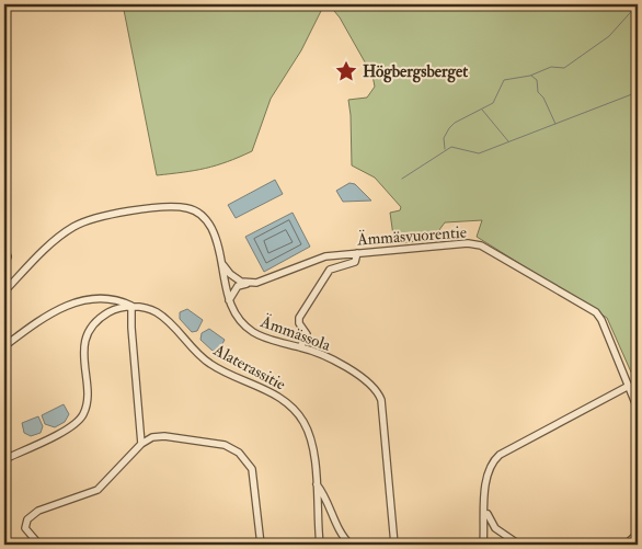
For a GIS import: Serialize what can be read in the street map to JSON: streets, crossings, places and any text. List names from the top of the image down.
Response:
{
  "streets": {
    "street": ["Ämmäsvuorentie", "Ämmässola", "Alaterassitie"]
  },
  "places": {
    "place": ["Högbergsberget"]
  }
}
